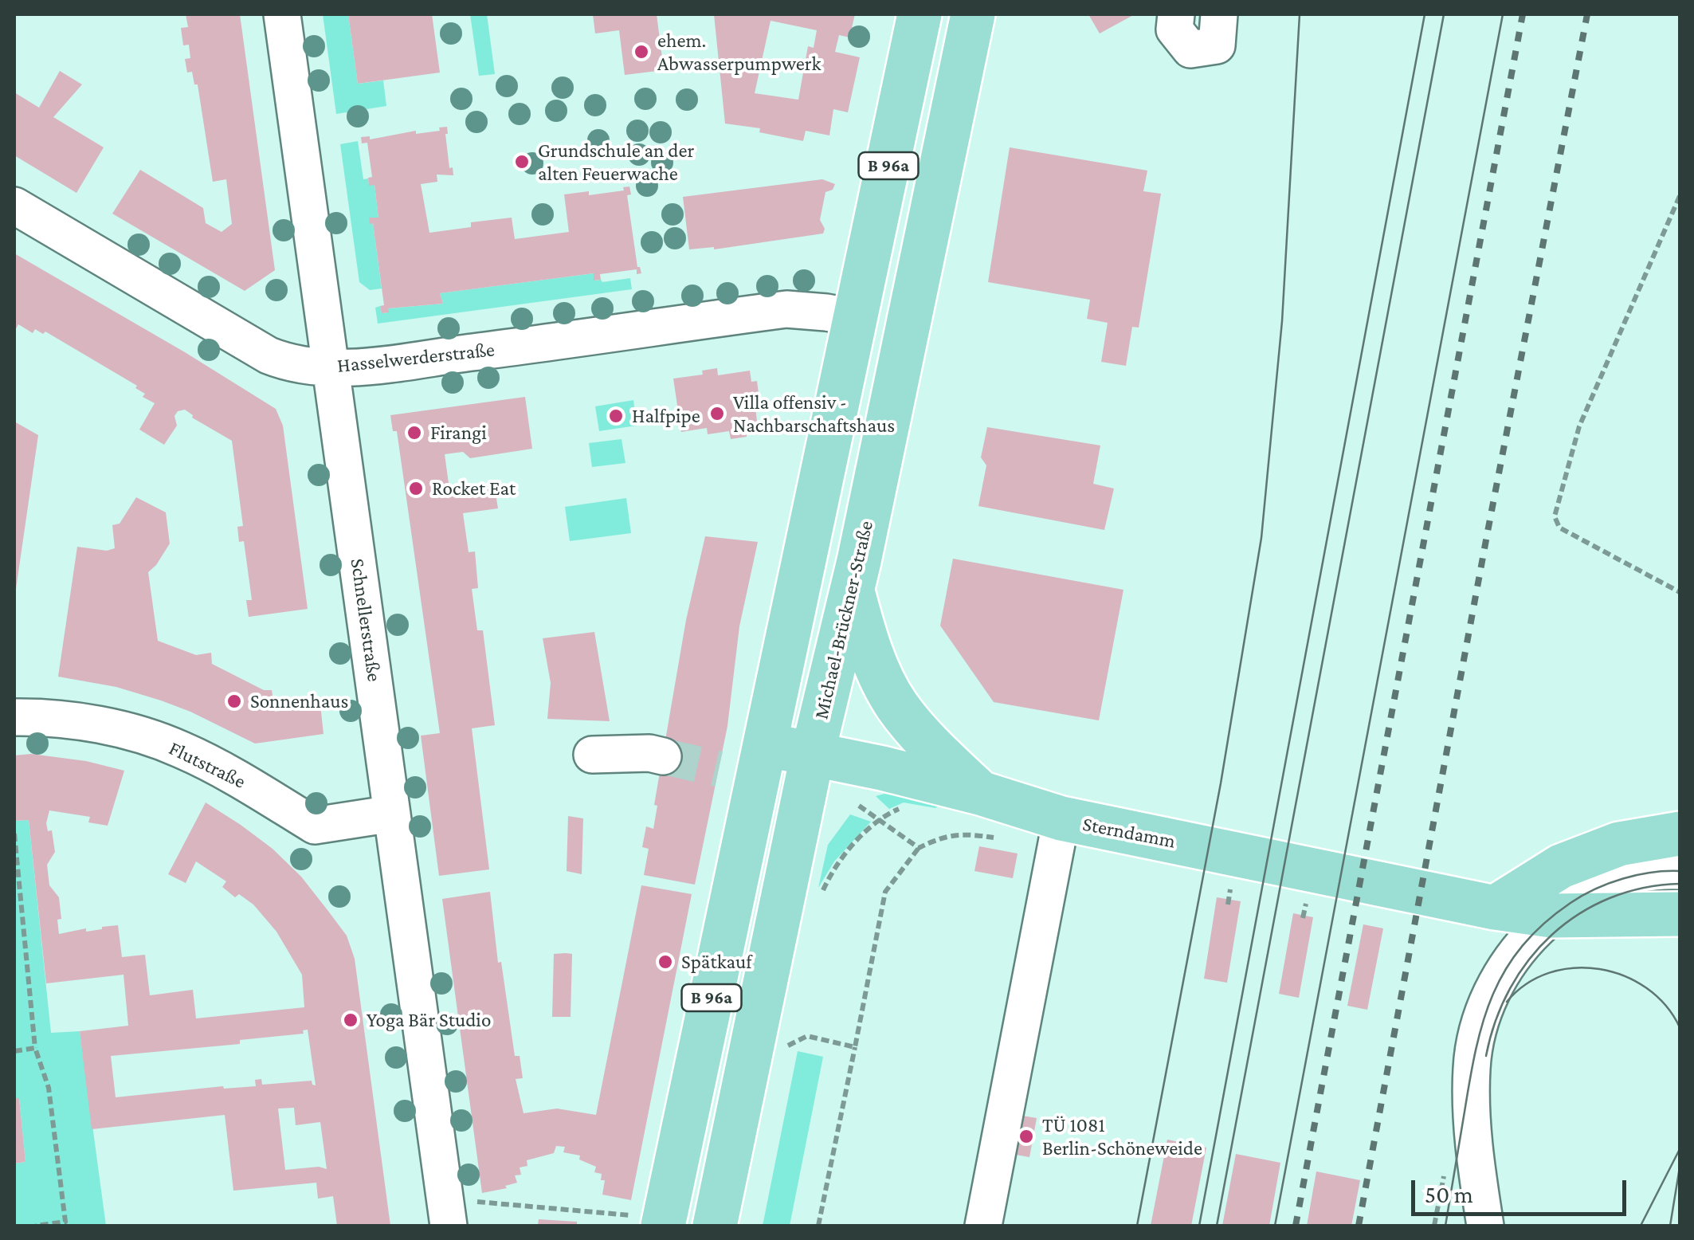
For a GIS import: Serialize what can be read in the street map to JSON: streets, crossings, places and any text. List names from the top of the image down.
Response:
{
  "streets": {
    "main road": ["B 96a", "Michael-Brückner-Straße", "Sterndamm"],
    "street": ["Hasselwerderstraße", "Schnellerstraße", "Flutstraße"]
  },
  "crossings": [
    ["B 96a", "Hasselwerderstraße"],
    ["B 96a", "Sterndamm"],
    ["Hasselwerderstraße", "Schnellerstraße"],
    ["Schnellerstraße", "Flutstraße"],
    ["Michael-Brückner-Straße", "Sterndamm"]
  ],
  "places": [
    "ehem. Abwasserpumpwerk",
    "Grundschule an der alten Feuerwache",
    "Villa offensiv - Nachbarschaftshaus",
    "Halfpipe",
    "Firangi",
    "Rocket Eat",
    "Sonnenhaus",
    "Spätkauf",
    "Yoga Bär Studio",
    "TÜ 1081 Berlin-Schöneweide"
  ],
  "scale_bar": "50 m"
}
